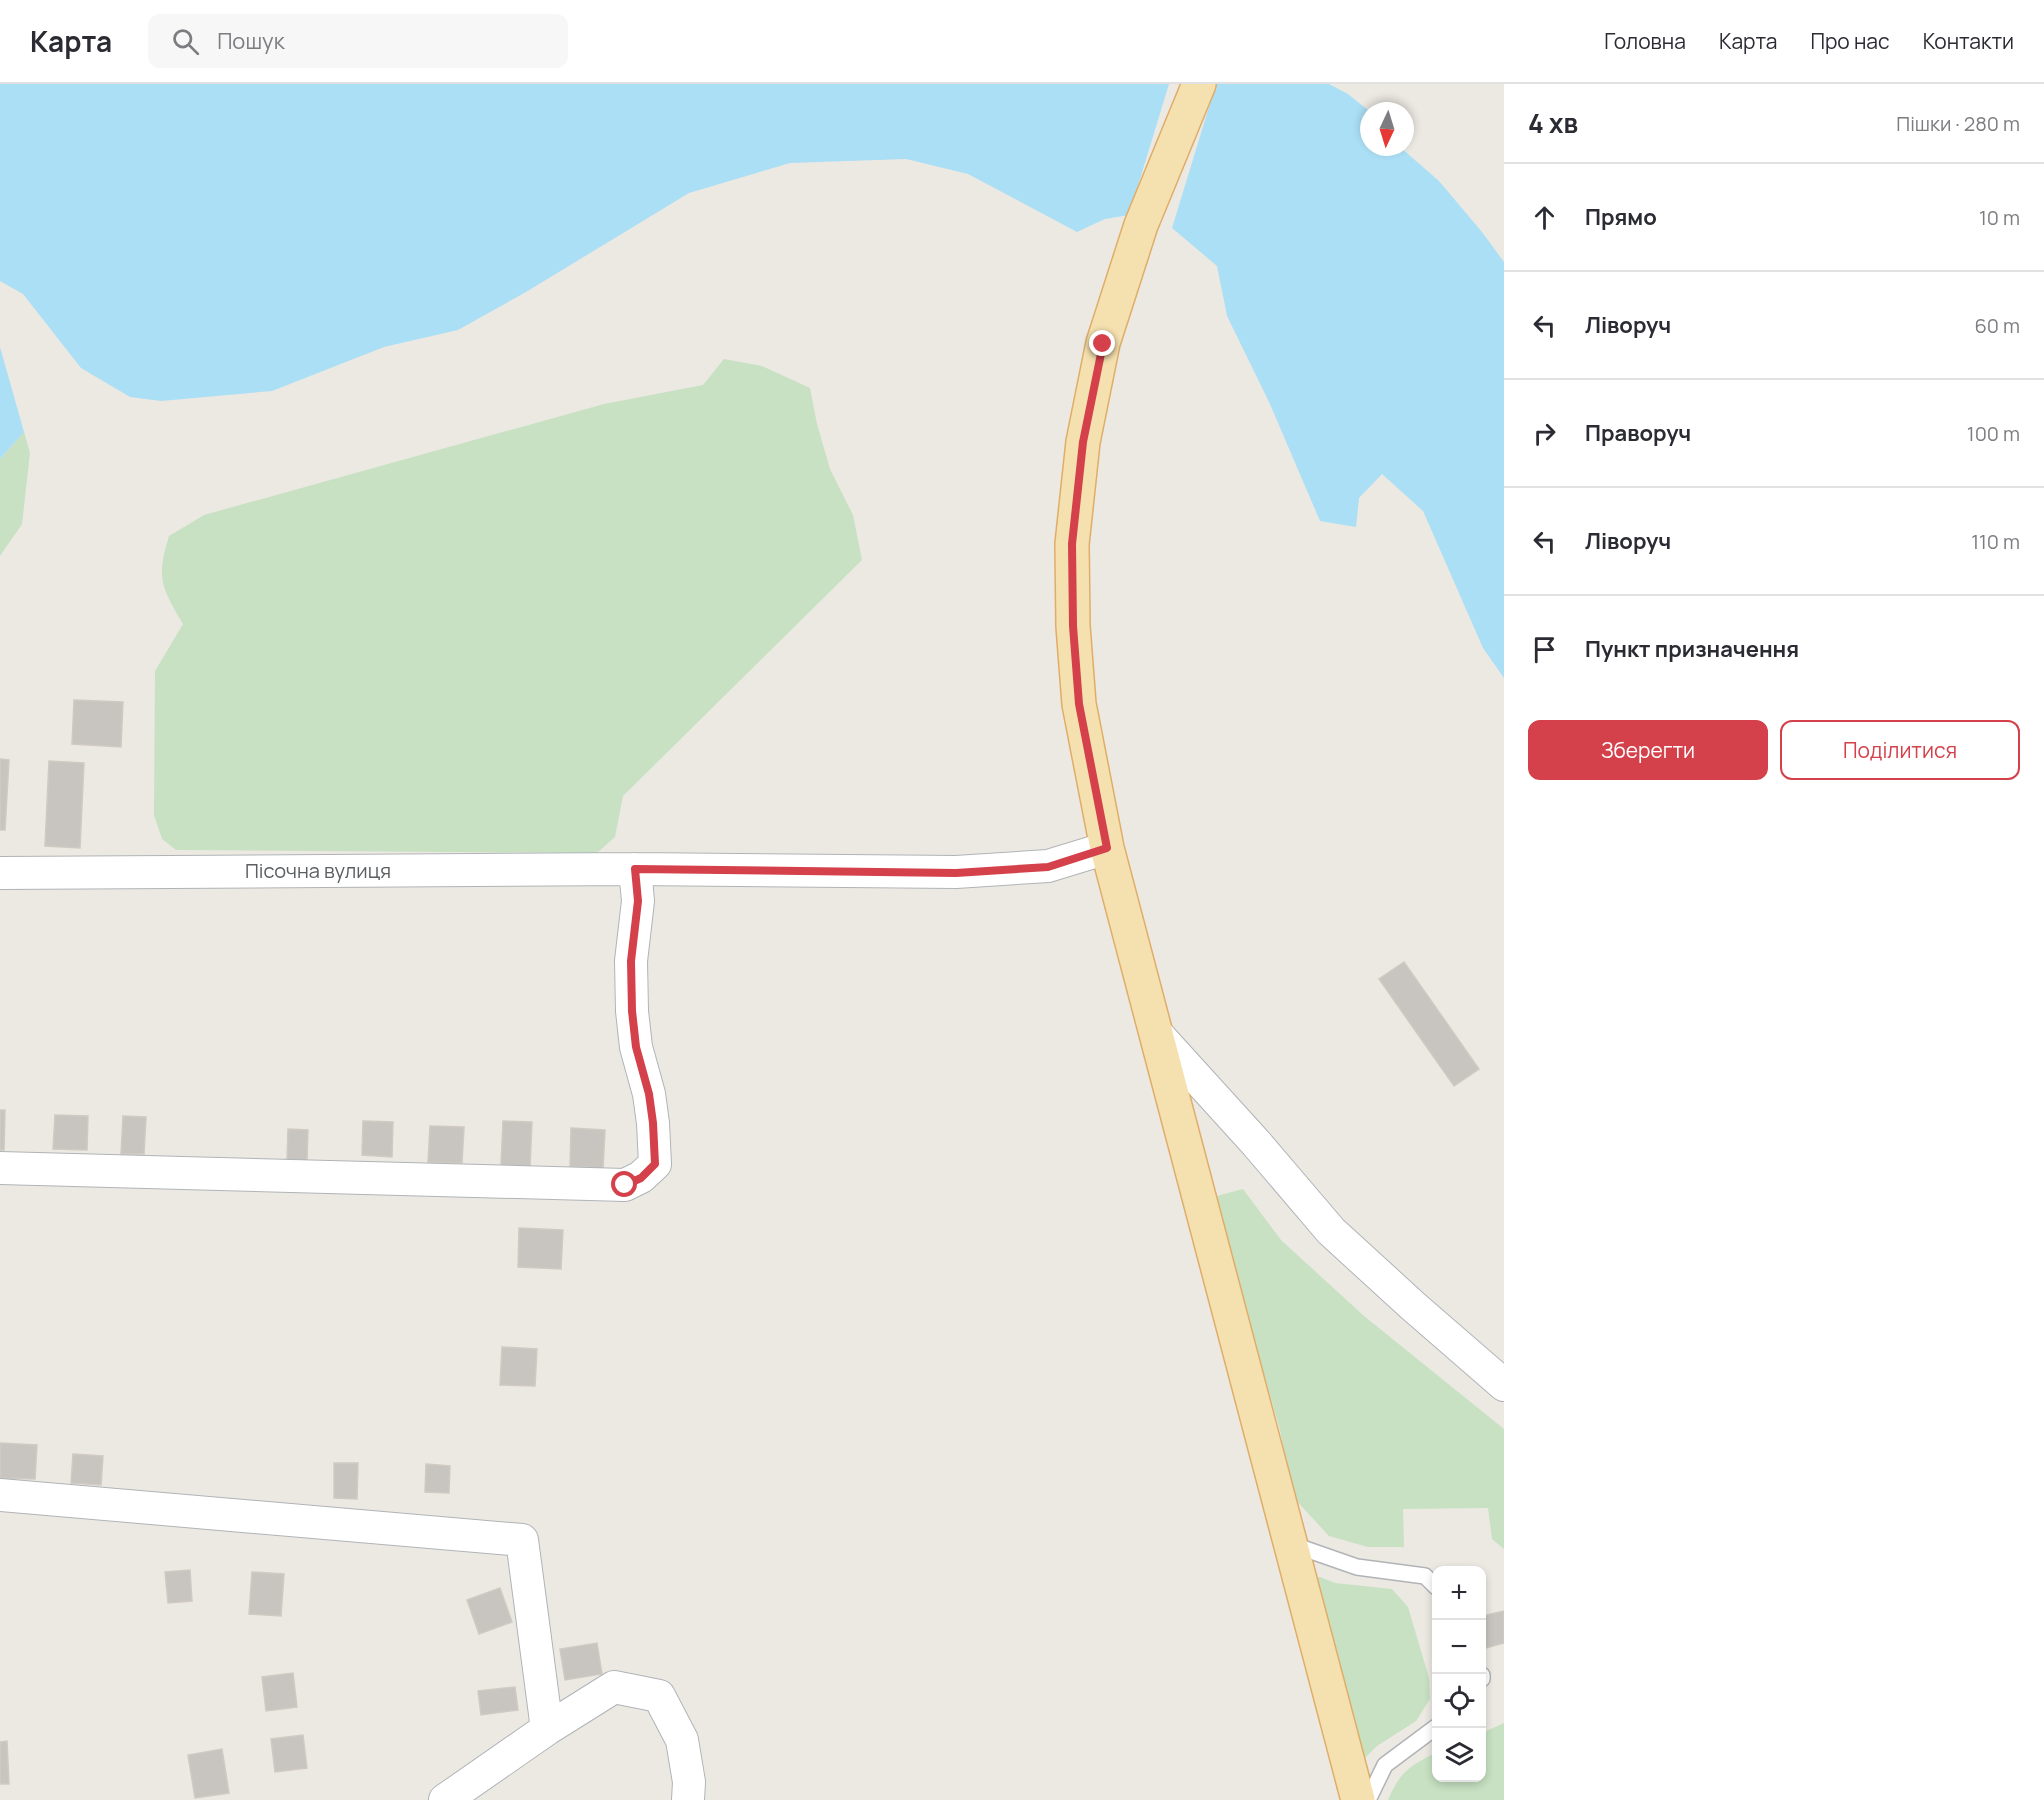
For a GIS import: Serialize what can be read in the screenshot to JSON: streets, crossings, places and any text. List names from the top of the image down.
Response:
{
  "streets": {
    "street": ["Пісочна вулиця"]
  },
  "north": "bottom",
  "page": {
    "header": "Карта",
    "search": "Пошук",
    "nav": [
      "Головна",
      "Карта",
      "Про нас",
      "Контакти"
    ],
    "heading": ["4 хв", "Пішки · 280 m"],
    "list": [
      ["Прямо", "10 m"],
      ["Ліворуч", "60 m"],
      ["Праворуч", "100 m"],
      ["Ліворуч", "110 m"],
      "Пункт призначення"
    ],
    "buttons": ["Зберегти", "Поділитися"],
    "map_buttons": ["+", "−"]
  }
}
